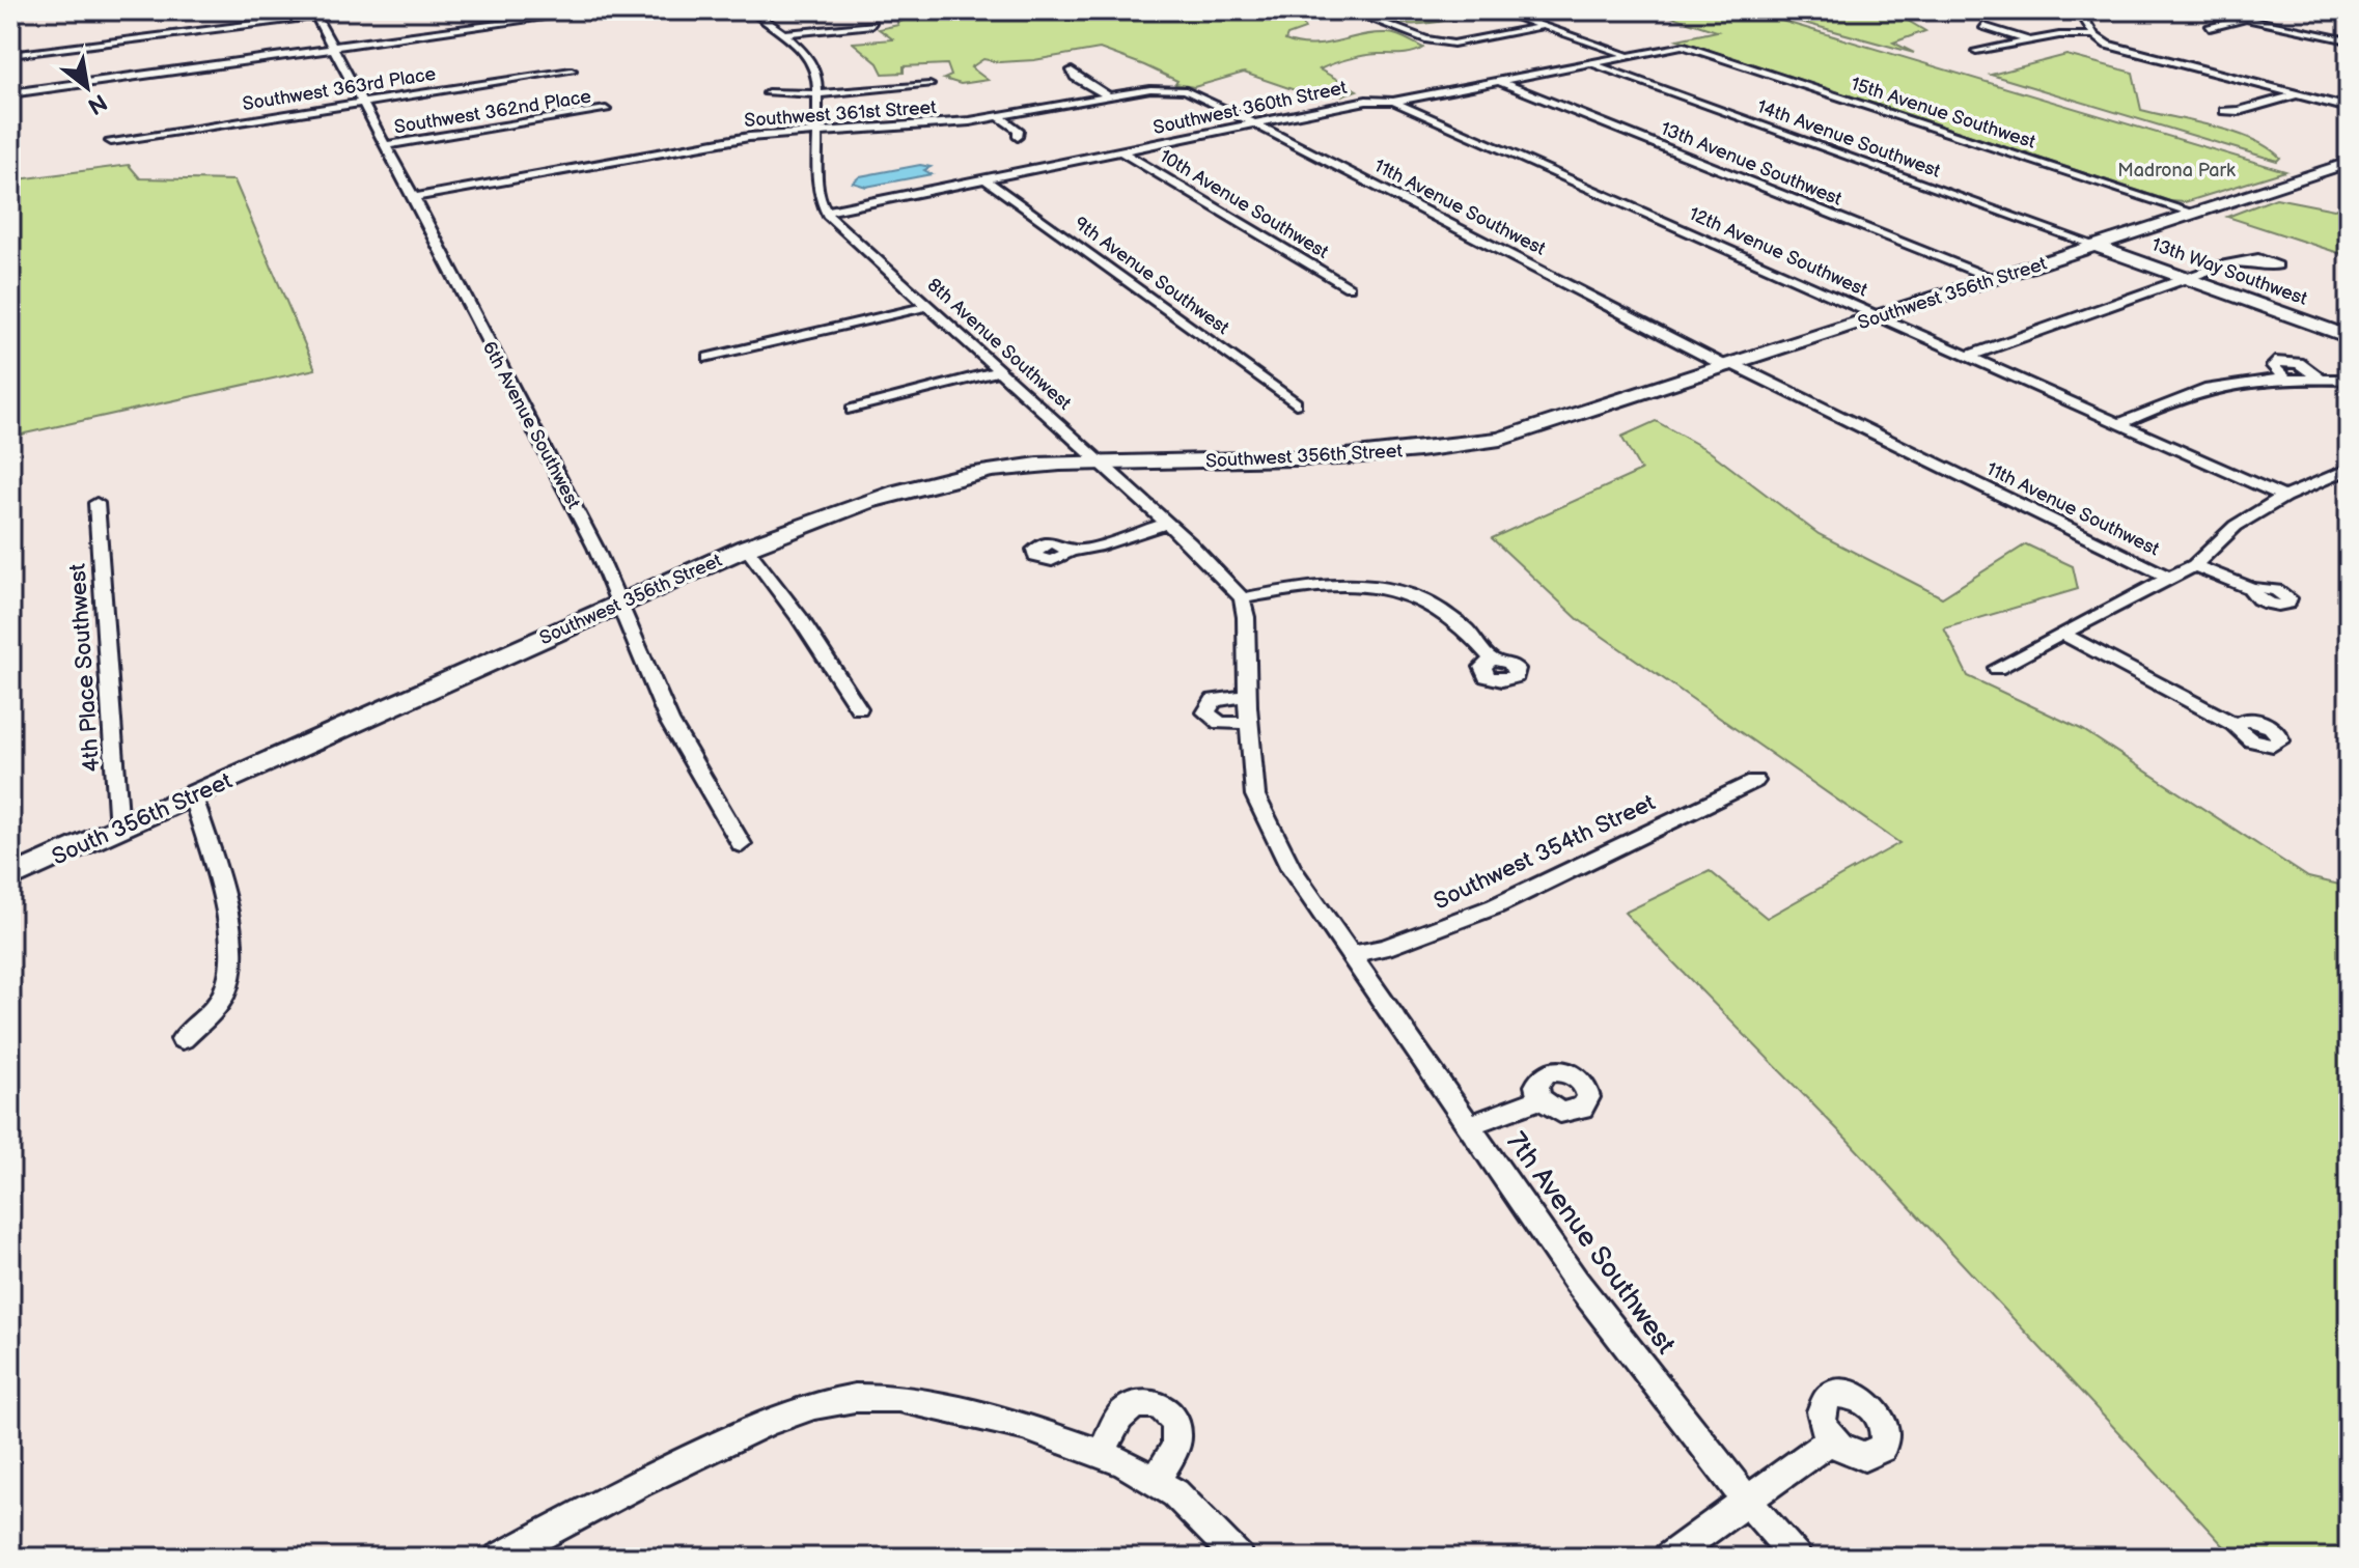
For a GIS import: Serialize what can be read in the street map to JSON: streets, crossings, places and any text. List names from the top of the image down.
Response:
{
  "streets": {
    "main road": ["13th Way Southwest", "Southwest 356th Street", "South 356th Street"],
    "street": [
      "Southwest 363rd Place",
      "Southwest 360th Street",
      "Southwest 362nd Place",
      "15th Avenue Southwest",
      "Southwest 361st Street",
      "14th Avenue Southwest",
      "13th Avenue Southwest",
      "10th Avenue Southwest",
      "11th Avenue Southwest",
      "12th Avenue Southwest",
      "9th Avenue Southwest",
      "8th Avenue Southwest",
      "6th Avenue Southwest",
      "4th Place Southwest",
      "Southwest 354th Street",
      "7th Avenue Southwest"
    ]
  },
  "crossings": [
    ["Southwest 363rd Place", "6th Avenue Southwest"],
    ["Southwest 360th Street", "15th Avenue Southwest"],
    ["Southwest 360th Street", "14th Avenue Southwest"],
    ["Southwest 360th Street", "13th Avenue Southwest"],
    ["Southwest 360th Street", "10th Avenue Southwest"],
    ["Southwest 360th Street", "11th Avenue Southwest"],
    ["Southwest 360th Street", "12th Avenue Southwest"],
    ["Southwest 360th Street", "9th Avenue Southwest"],
    ["Southwest 360th Street", "8th Avenue Southwest"],
    ["Southwest 362nd Place", "6th Avenue Southwest"],
    ["15th Avenue Southwest", "Southwest 356th Street"],
    ["Southwest 361st Street", "11th Avenue Southwest"],
    ["Southwest 361st Street", "6th Avenue Southwest"],
    ["14th Avenue Southwest", "13th Way Southwest"],
    ["14th Avenue Southwest", "Southwest 356th Street"],
    ["13th Avenue Southwest", "Southwest 356th Street"],
    ["11th Avenue Southwest", "Southwest 356th Street"],
    ["12th Avenue Southwest", "Southwest 356th Street"],
    ["13th Way Southwest", "Southwest 356th Street"],
    ["Southwest 356th Street", "8th Avenue Southwest"],
    ["Southwest 356th Street", "6th Avenue Southwest"],
    ["Southwest 356th Street", "South 356th Street"],
    ["4th Place Southwest", "South 356th Street"],
    ["Southwest 354th Street", "7th Avenue Southwest"]
  ],
  "parks": ["Madrona Park"],
  "north": "bottom right"
}
